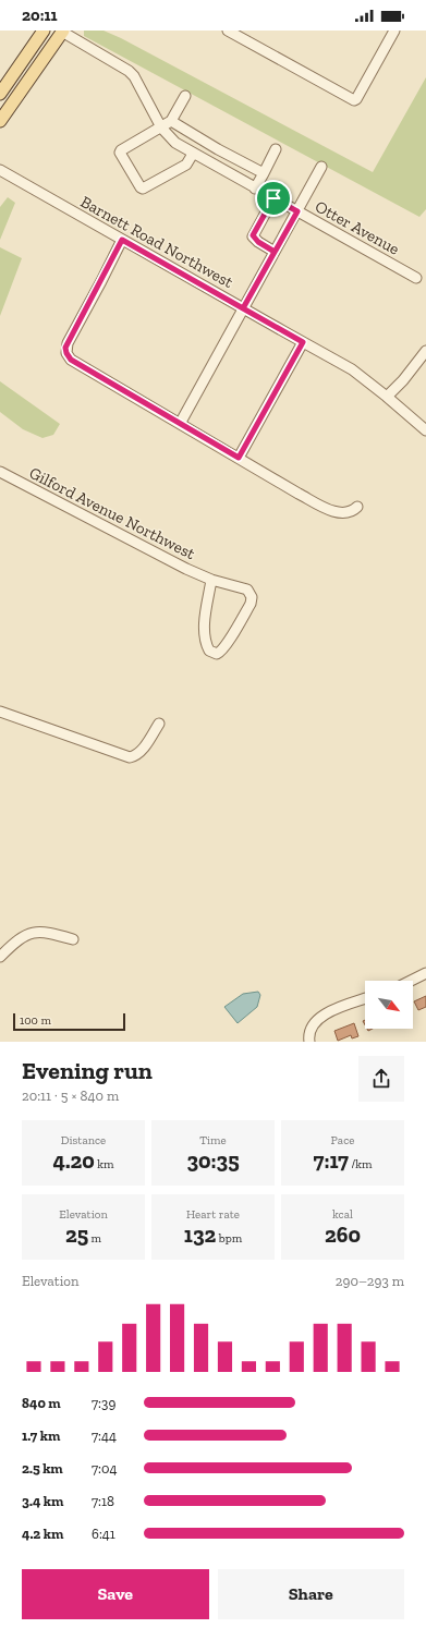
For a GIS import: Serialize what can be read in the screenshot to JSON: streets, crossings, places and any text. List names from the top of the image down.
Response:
{
  "streets": {
    "street": ["Otter Avenue", "Barnett Road Northwest", "Gilford Avenue Northwest"]
  },
  "scale_bar": "100 m",
  "north": "bottom right",
  "page": {
    "status": "20:11",
    "scale": "100 m",
    "heading": ["Evening run", "20:11 · 5 × 840 m"],
    "stats": [
      ["Distance", "4.20 km"],
      ["Time", "30:35"],
      ["Pace", "7:17 /km"],
      ["Elevation", "25 m"],
      ["Heart rate", "132 bpm"],
      ["kcal", "260"]
    ],
    "chart": ["Elevation", "290–293 m"],
    "list": [
      {
        "name": "840 m",
        "note": "7:39"
      },
      {
        "name": "1.7 km",
        "note": "7:44"
      },
      {
        "name": "2.5 km",
        "note": "7:04"
      },
      {
        "name": "3.4 km",
        "note": "7:18"
      },
      {
        "name": "4.2 km",
        "note": "6:41"
      }
    ],
    "buttons": ["Save", "Share"]
  }
}
